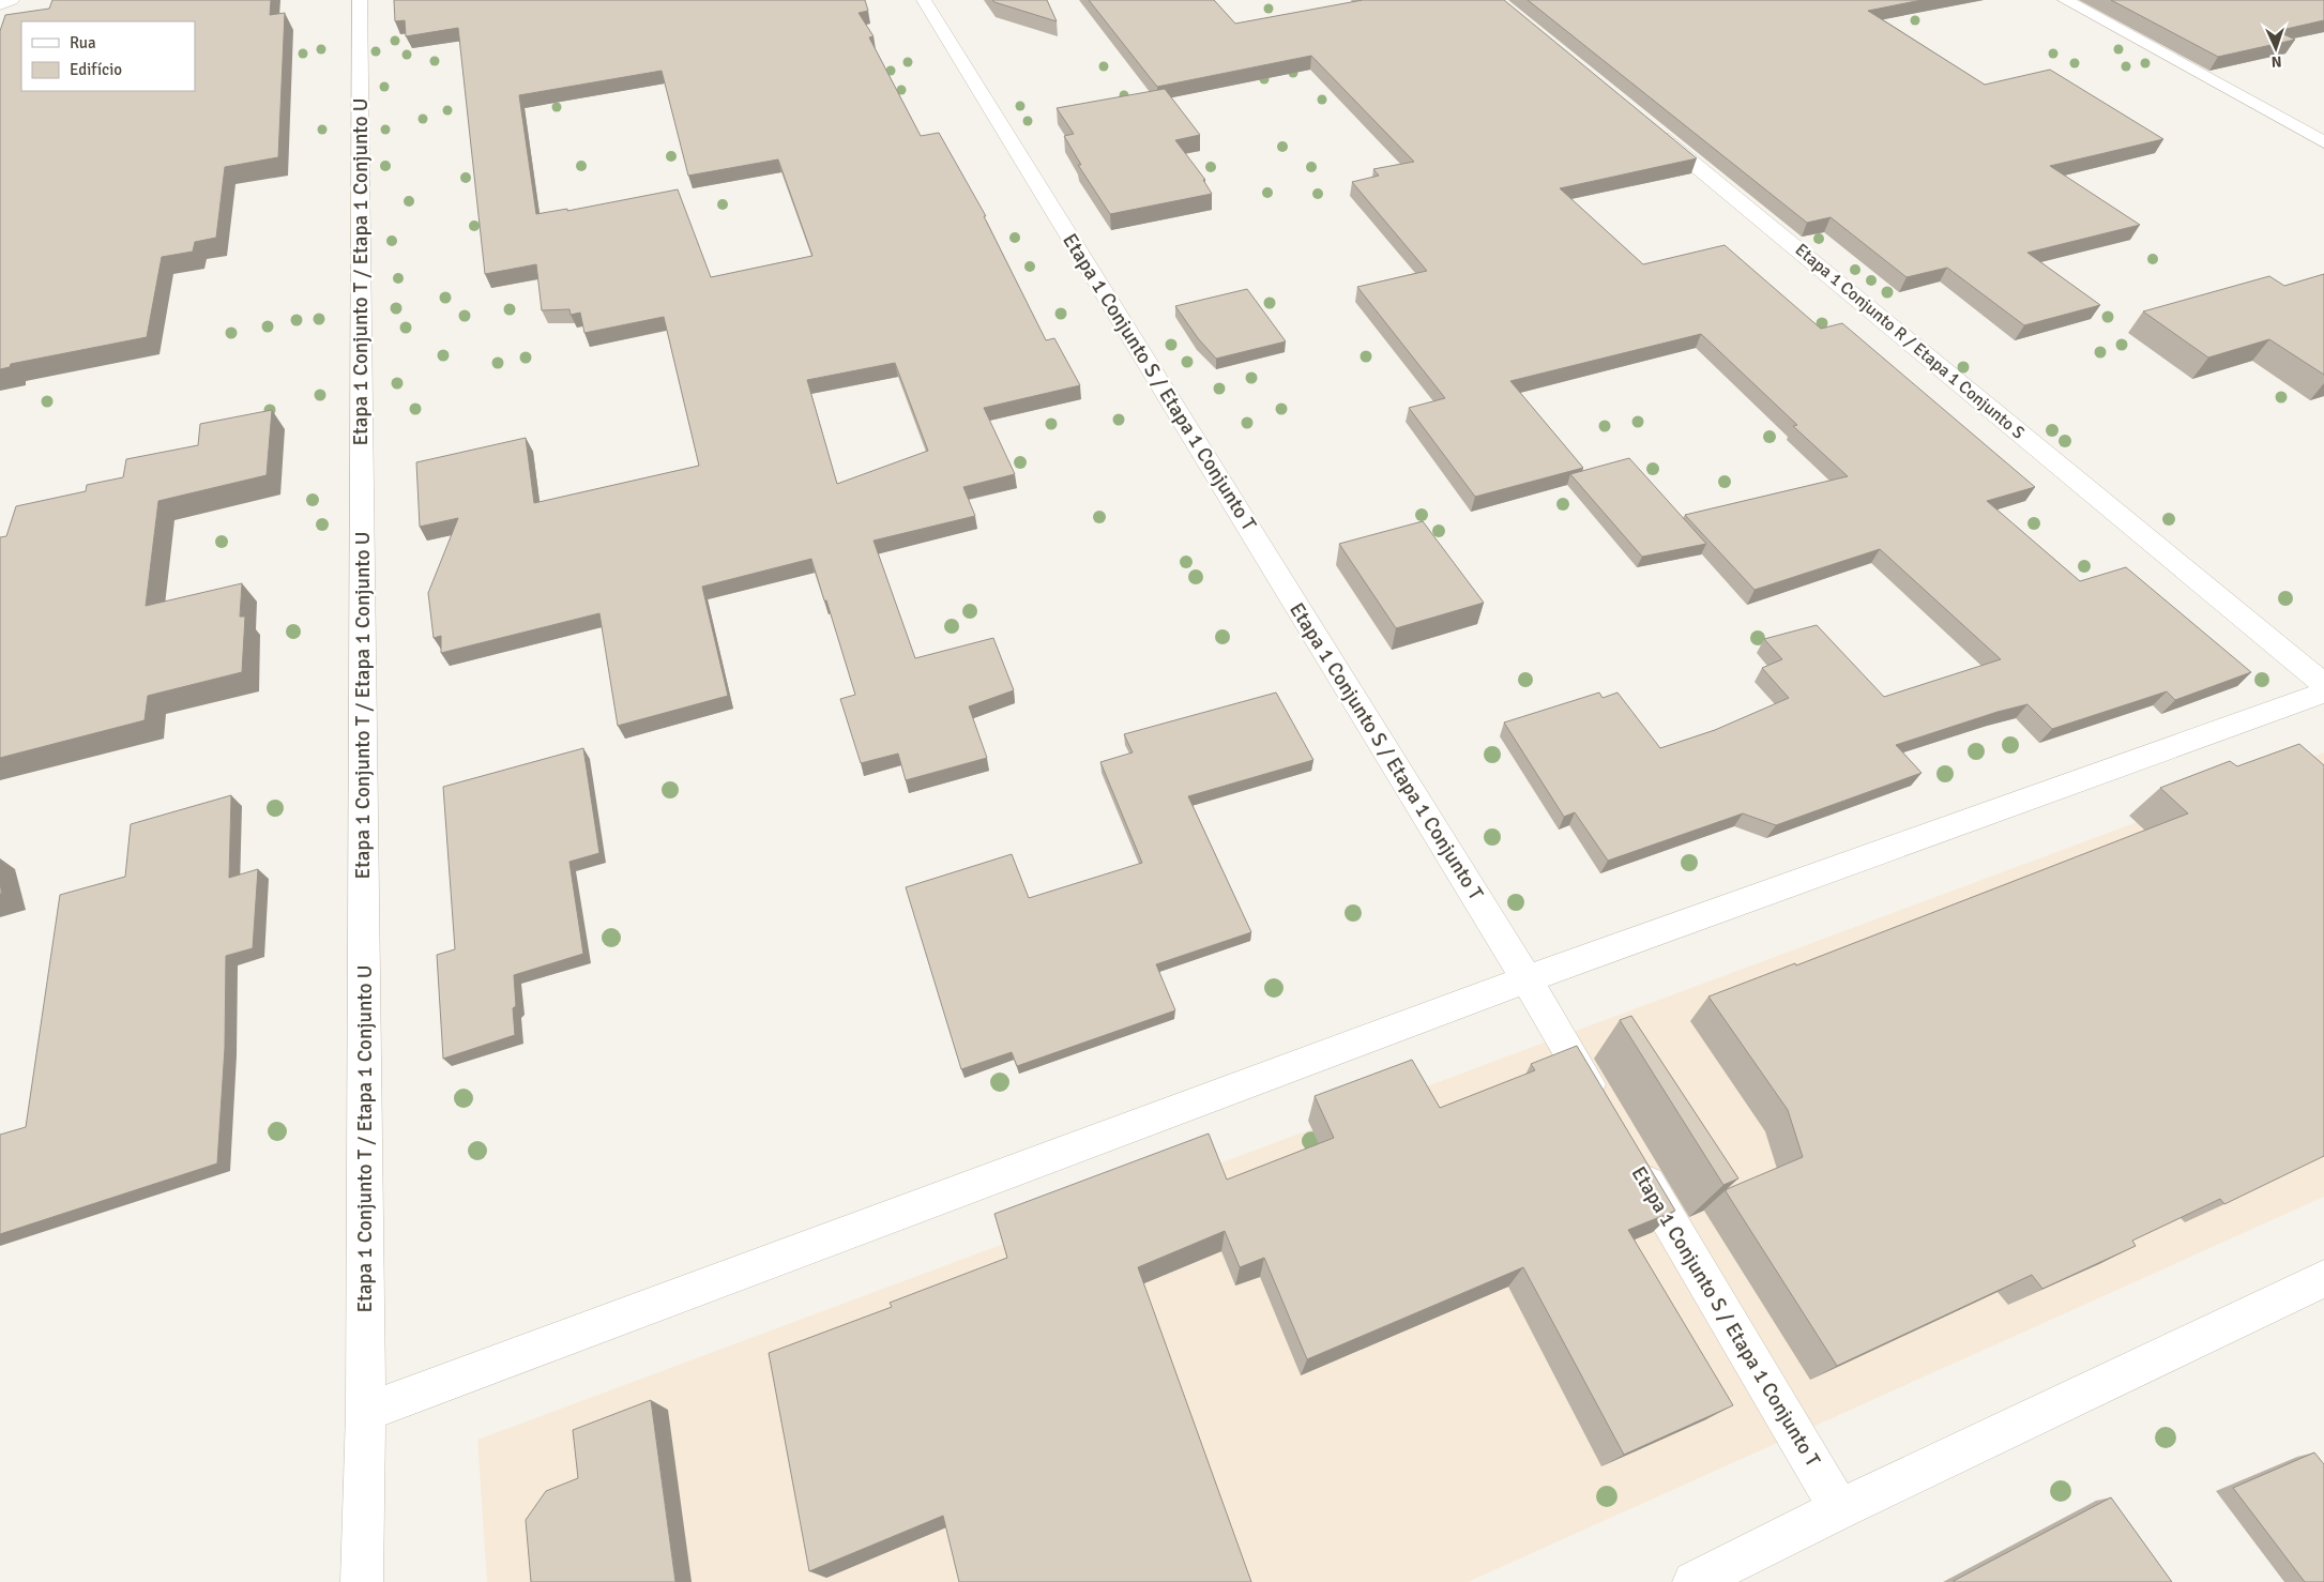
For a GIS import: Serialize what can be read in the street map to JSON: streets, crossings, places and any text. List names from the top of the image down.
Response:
{
  "streets": {
    "street": ["Etapa 1 Conjunto T / Etapa 1 Conjunto U", "Etapa 1 Conjunto R / Etapa 1 Conjunto S", "Etapa 1 Conjunto S / Etapa 1 Conjunto T"]
  },
  "legend": ["Rua", "Edifício"],
  "north": "bottom"
}
